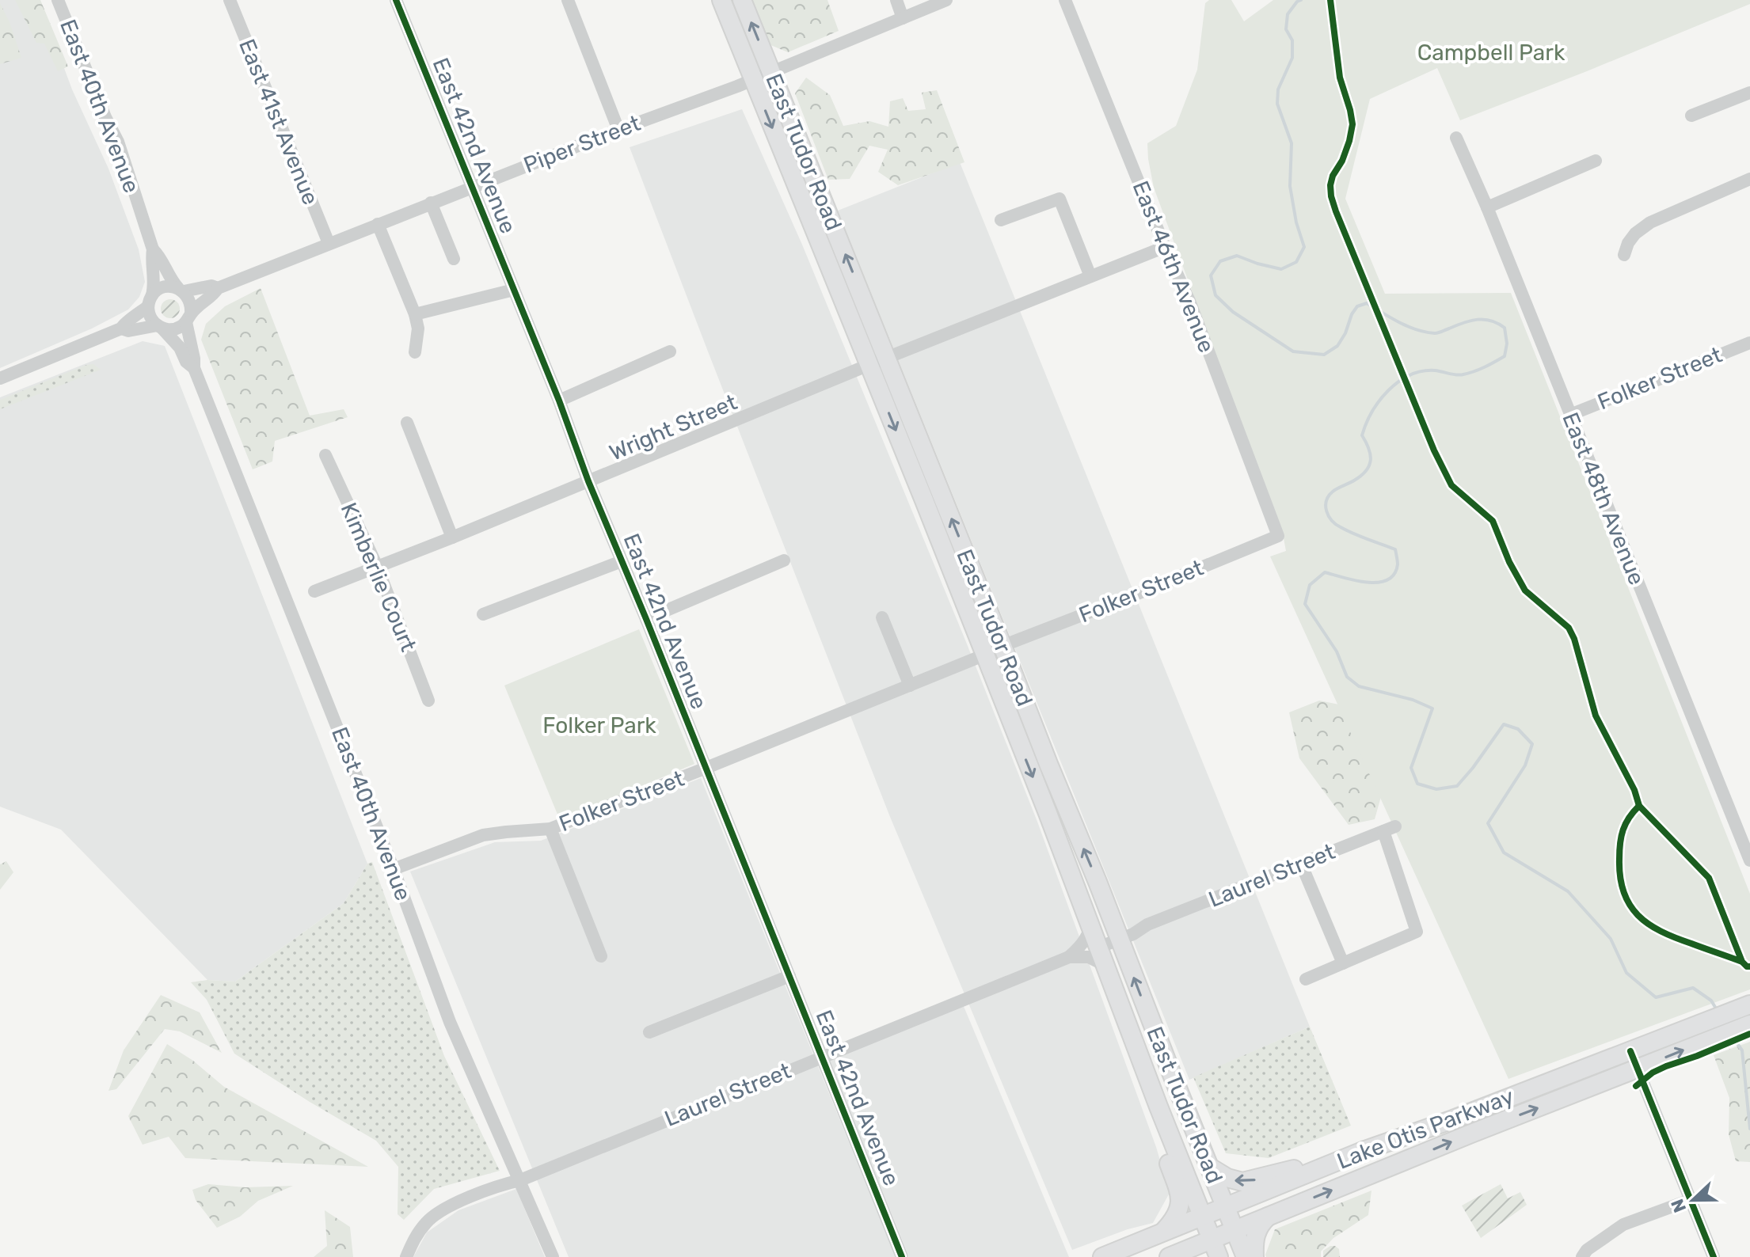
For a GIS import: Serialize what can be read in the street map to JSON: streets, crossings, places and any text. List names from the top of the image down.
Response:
{
  "streets": {
    "main road": ["East Tudor Road", "Lake Otis Parkway"],
    "street": [
      "East 40th Avenue",
      "East 41st Avenue",
      "Piper Street",
      "East 42nd Avenue",
      "East 46th Avenue",
      "Folker Street",
      "Wright Street",
      "East 48th Avenue",
      "Kimberlie Court",
      "Laurel Street"
    ]
  },
  "crossings": [
    ["East 40th Avenue", "Piper Street"],
    ["East 40th Avenue", "Folker Street"],
    ["East 40th Avenue", "Laurel Street"],
    ["East 41st Avenue", "Piper Street"],
    ["Piper Street", "East 42nd Avenue"],
    ["Piper Street", "East Tudor Road"],
    ["East 42nd Avenue", "Folker Street"],
    ["East 42nd Avenue", "Wright Street"],
    ["East 42nd Avenue", "Laurel Street"],
    ["East Tudor Road", "Folker Street"],
    ["East Tudor Road", "Wright Street"],
    ["East Tudor Road", "Laurel Street"],
    ["East Tudor Road", "Lake Otis Parkway"],
    ["East 46th Avenue", "Folker Street"],
    ["East 46th Avenue", "Wright Street"],
    ["Folker Street", "East 48th Avenue"],
    ["Wright Street", "Kimberlie Court"]
  ],
  "parks": ["Campbell Park", "Folker Park"],
  "north": "left"
}
